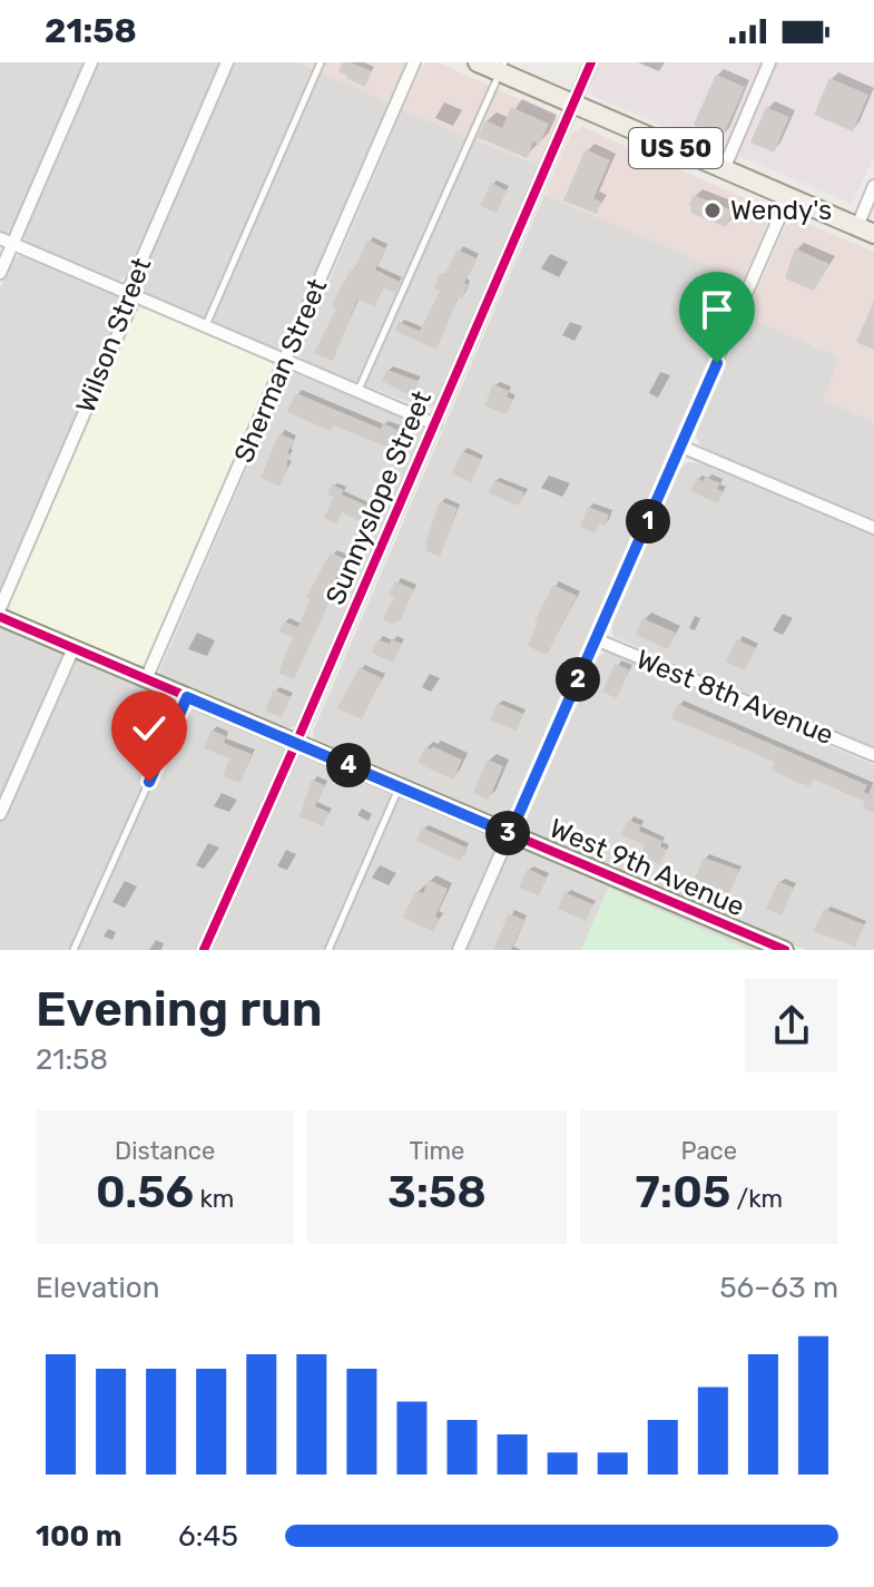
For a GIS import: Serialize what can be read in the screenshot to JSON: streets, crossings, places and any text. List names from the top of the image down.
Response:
{
  "streets": {
    "main road": ["US 50"],
    "street": [
      "Wilson Street",
      "Sherman Street",
      "Sunnyslope Street",
      "West 8th Avenue",
      "West 9th Avenue"
    ]
  },
  "crossings": [
    ["US 50", "Sunnyslope Street"],
    ["Sherman Street", "West 9th Avenue"],
    ["Sunnyslope Street", "West 9th Avenue"]
  ],
  "places": ["Wendy's"],
  "page": {
    "status": "21:58",
    "pins": [
      "1",
      "2",
      "4",
      "3"
    ],
    "heading": ["Evening run", "21:58"],
    "stats": [
      ["Distance", "0.56 km"],
      ["Time", "3:58"],
      ["Pace", "7:05 /km"]
    ],
    "chart": ["Elevation", "56–63 m"],
    "list": [
      {
        "name": "100 m",
        "note": "6:45"
      }
    ]
  }
}
